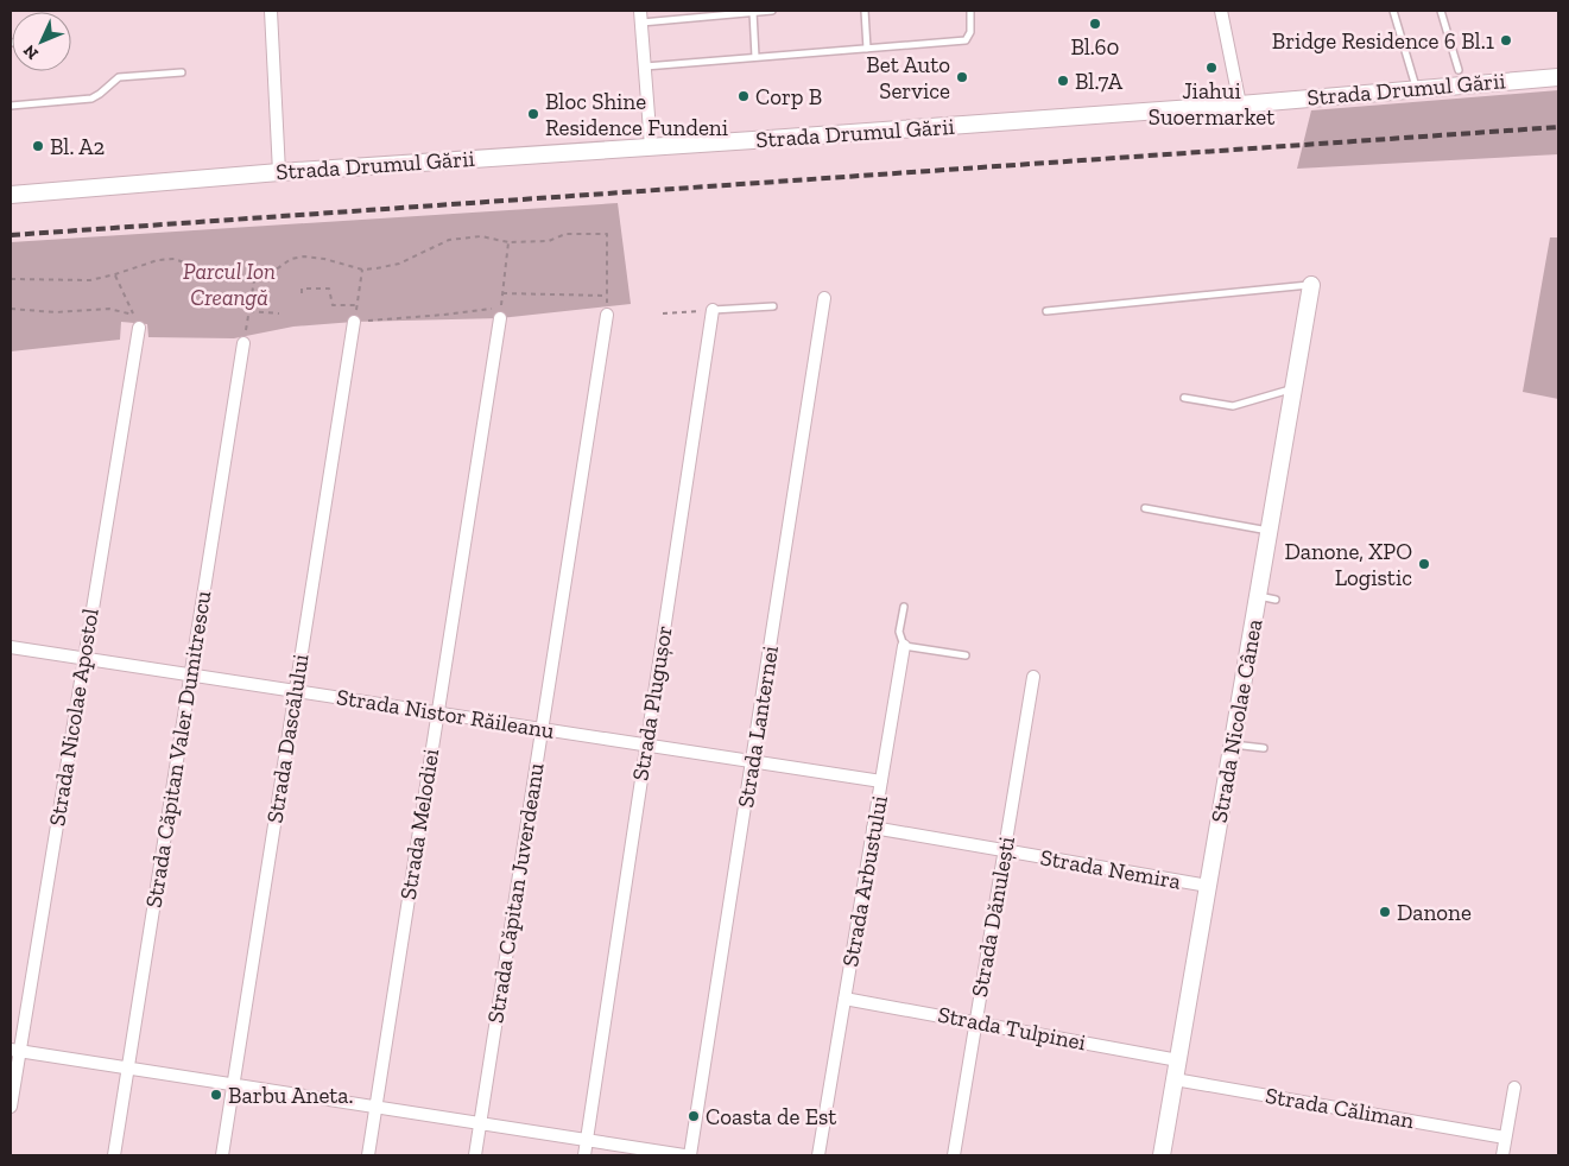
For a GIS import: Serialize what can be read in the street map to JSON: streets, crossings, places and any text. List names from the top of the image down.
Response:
{
  "streets": {
    "street": [
      "Strada Drumul Gării",
      "Strada Plugușor",
      "Strada Nistor Răileanu",
      "Strada Nicolae Apostol",
      "Strada Nicolae Cânea",
      "Strada Lanternei",
      "Strada Dascălului",
      "Strada Căpitan Valer Dumitrescu",
      "Strada Melodiei",
      "Strada Nemira",
      "Strada Arbustului",
      "Strada Căpitan Juverdeanu",
      "Strada Dănulești",
      "Strada Tulpinei",
      "Strada Căliman"
    ]
  },
  "crossings": [
    ["Strada Plugușor", "Strada Nistor Răileanu"],
    ["Strada Nistor Răileanu", "Strada Nicolae Apostol"],
    ["Strada Nistor Răileanu", "Strada Lanternei"],
    ["Strada Nistor Răileanu", "Strada Dascălului"],
    ["Strada Nistor Răileanu", "Strada Căpitan Valer Dumitrescu"],
    ["Strada Nistor Răileanu", "Strada Melodiei"],
    ["Strada Nistor Răileanu", "Strada Arbustului"],
    ["Strada Nistor Răileanu", "Strada Căpitan Juverdeanu"],
    ["Strada Nicolae Cânea", "Strada Nemira"],
    ["Strada Nicolae Cânea", "Strada Tulpinei"],
    ["Strada Nicolae Cânea", "Strada Căliman"],
    ["Strada Nemira", "Strada Arbustului"],
    ["Strada Nemira", "Strada Dănulești"],
    ["Strada Arbustului", "Strada Tulpinei"],
    ["Strada Dănulești", "Strada Tulpinei"]
  ],
  "parks": ["Parcul Ion Creangă"],
  "places": [
    "Bl.60",
    "Bridge Residence 6 Bl.1",
    "Jiahui Suoermarket",
    "Bet Auto Service",
    "Bl.7A",
    "Corp B",
    "Bloc Shine Residence Fundeni",
    "Bl. A2",
    "Danone, XPO Logistic",
    "Danone",
    "Barbu Aneta.",
    "Coasta de Est"
  ],
  "north": "bottom left"
}
